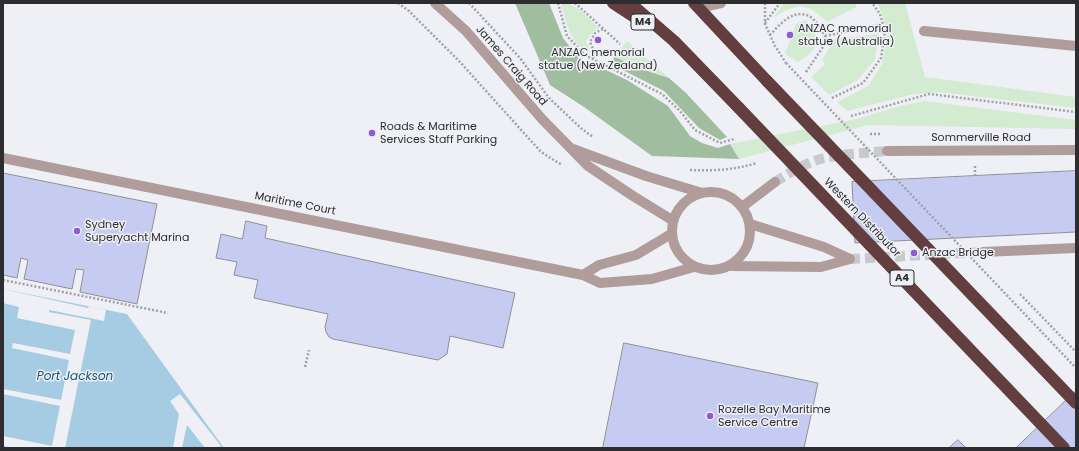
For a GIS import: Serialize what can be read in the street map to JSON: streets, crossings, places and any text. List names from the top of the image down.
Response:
{
  "streets": {
    "highway": ["M4", "Western Distributor", "A4"],
    "street": ["James Craig Road", "Sommerville Road", "Maritime Court"]
  },
  "crossings": [
    ["M4", "Western Distributor"],
    ["James Craig Road", "Maritime Court"]
  ],
  "water": ["Port Jackson"],
  "places": [
    "ANZAC memorial statue (Australia)",
    "ANZAC memorial statue (New Zealand)",
    "Roads & Maritime Services Staff Parking",
    "Sydney Superyacht Marina",
    "Anzac Bridge",
    "Rozelle Bay Maritime Service Centre"
  ]
}
